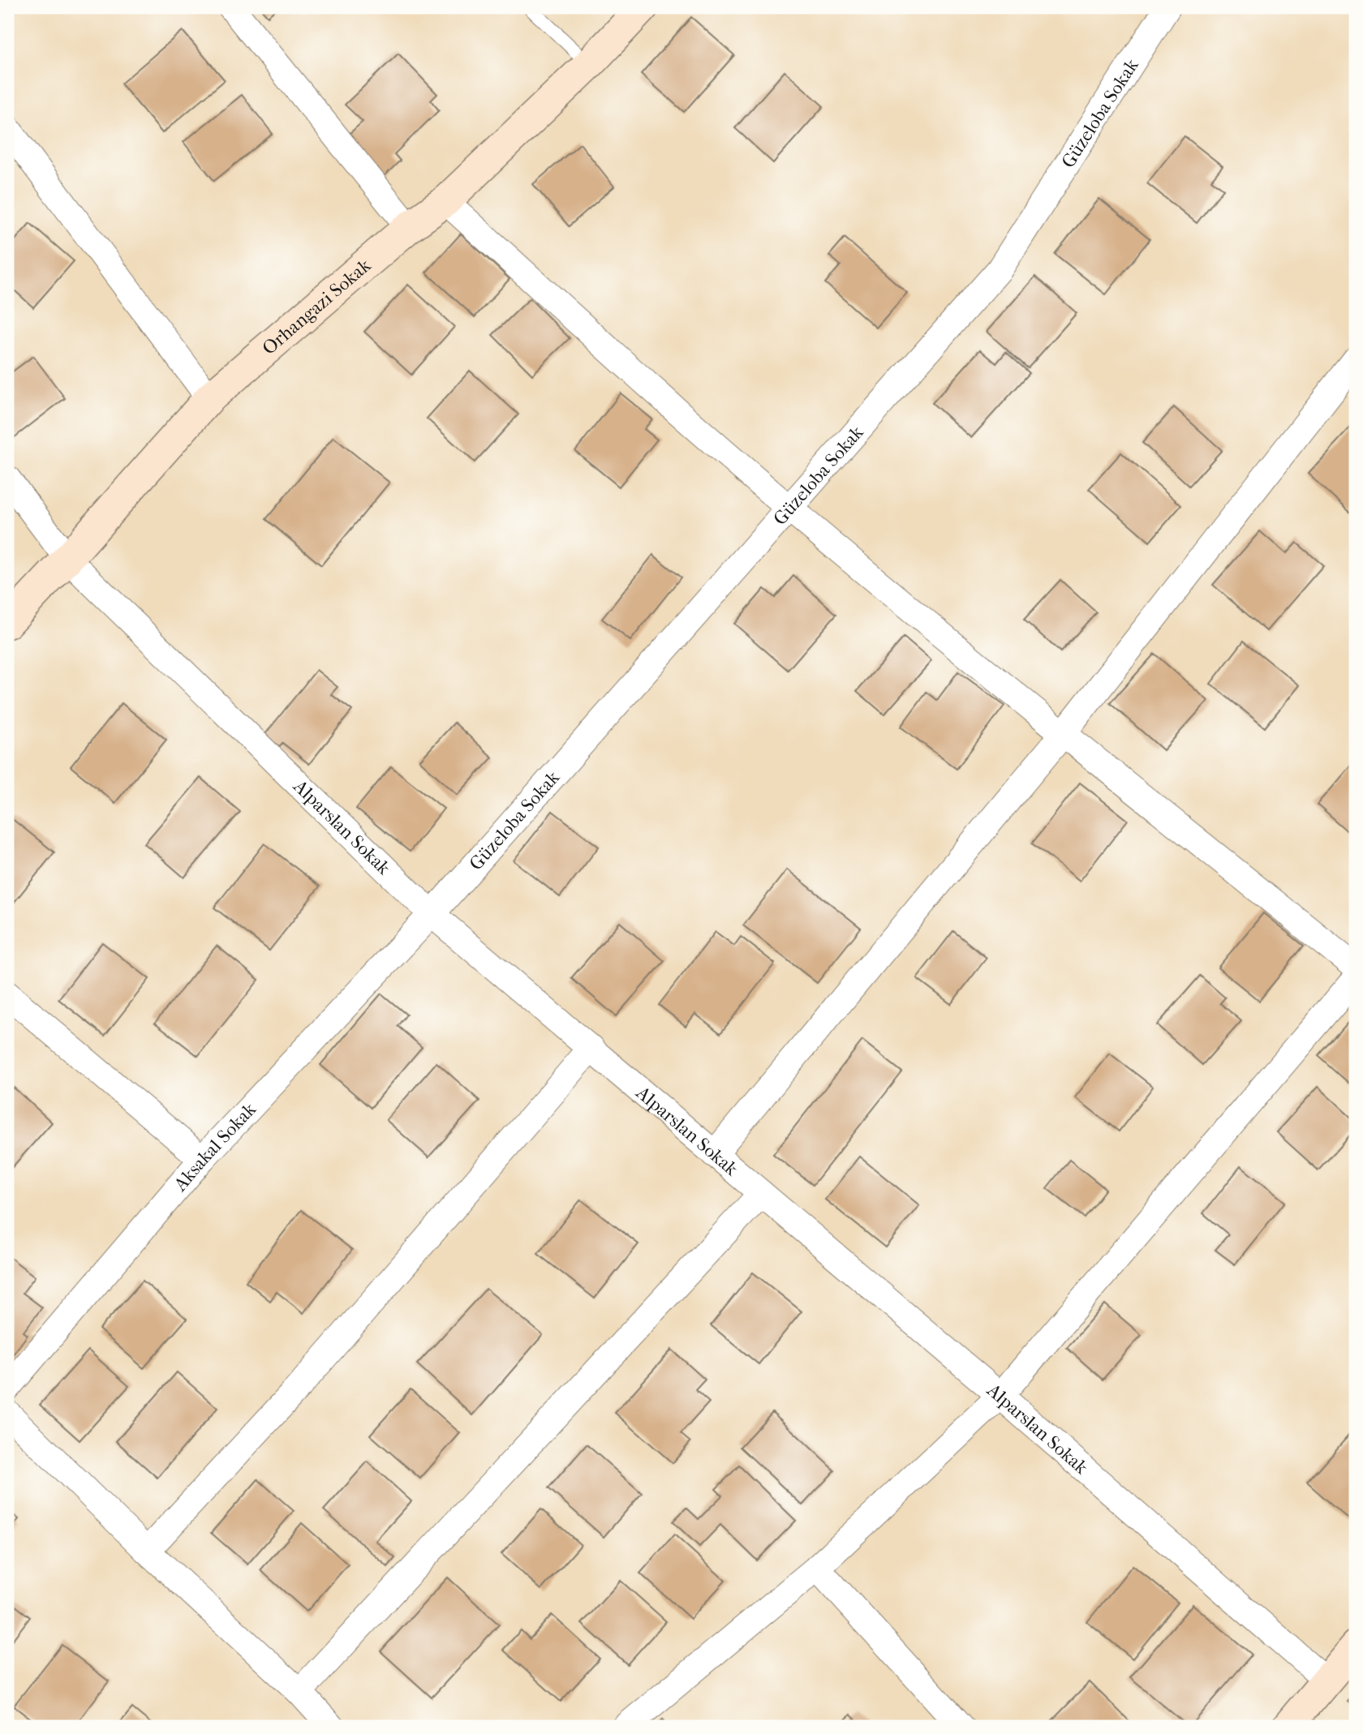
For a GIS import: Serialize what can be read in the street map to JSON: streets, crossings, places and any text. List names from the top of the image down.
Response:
{
  "streets": {
    "street": [
      "Güzeloba Sokak",
      "Orhangazi Sokak",
      "Alparslan Sokak",
      "Aksakal Sokak"
    ]
  },
  "crossings": [
    ["Güzeloba Sokak", "Alparslan Sokak"],
    ["Güzeloba Sokak", "Aksakal Sokak"],
    ["Orhangazi Sokak", "Alparslan Sokak"],
    ["Alparslan Sokak", "Aksakal Sokak"]
  ]
}
